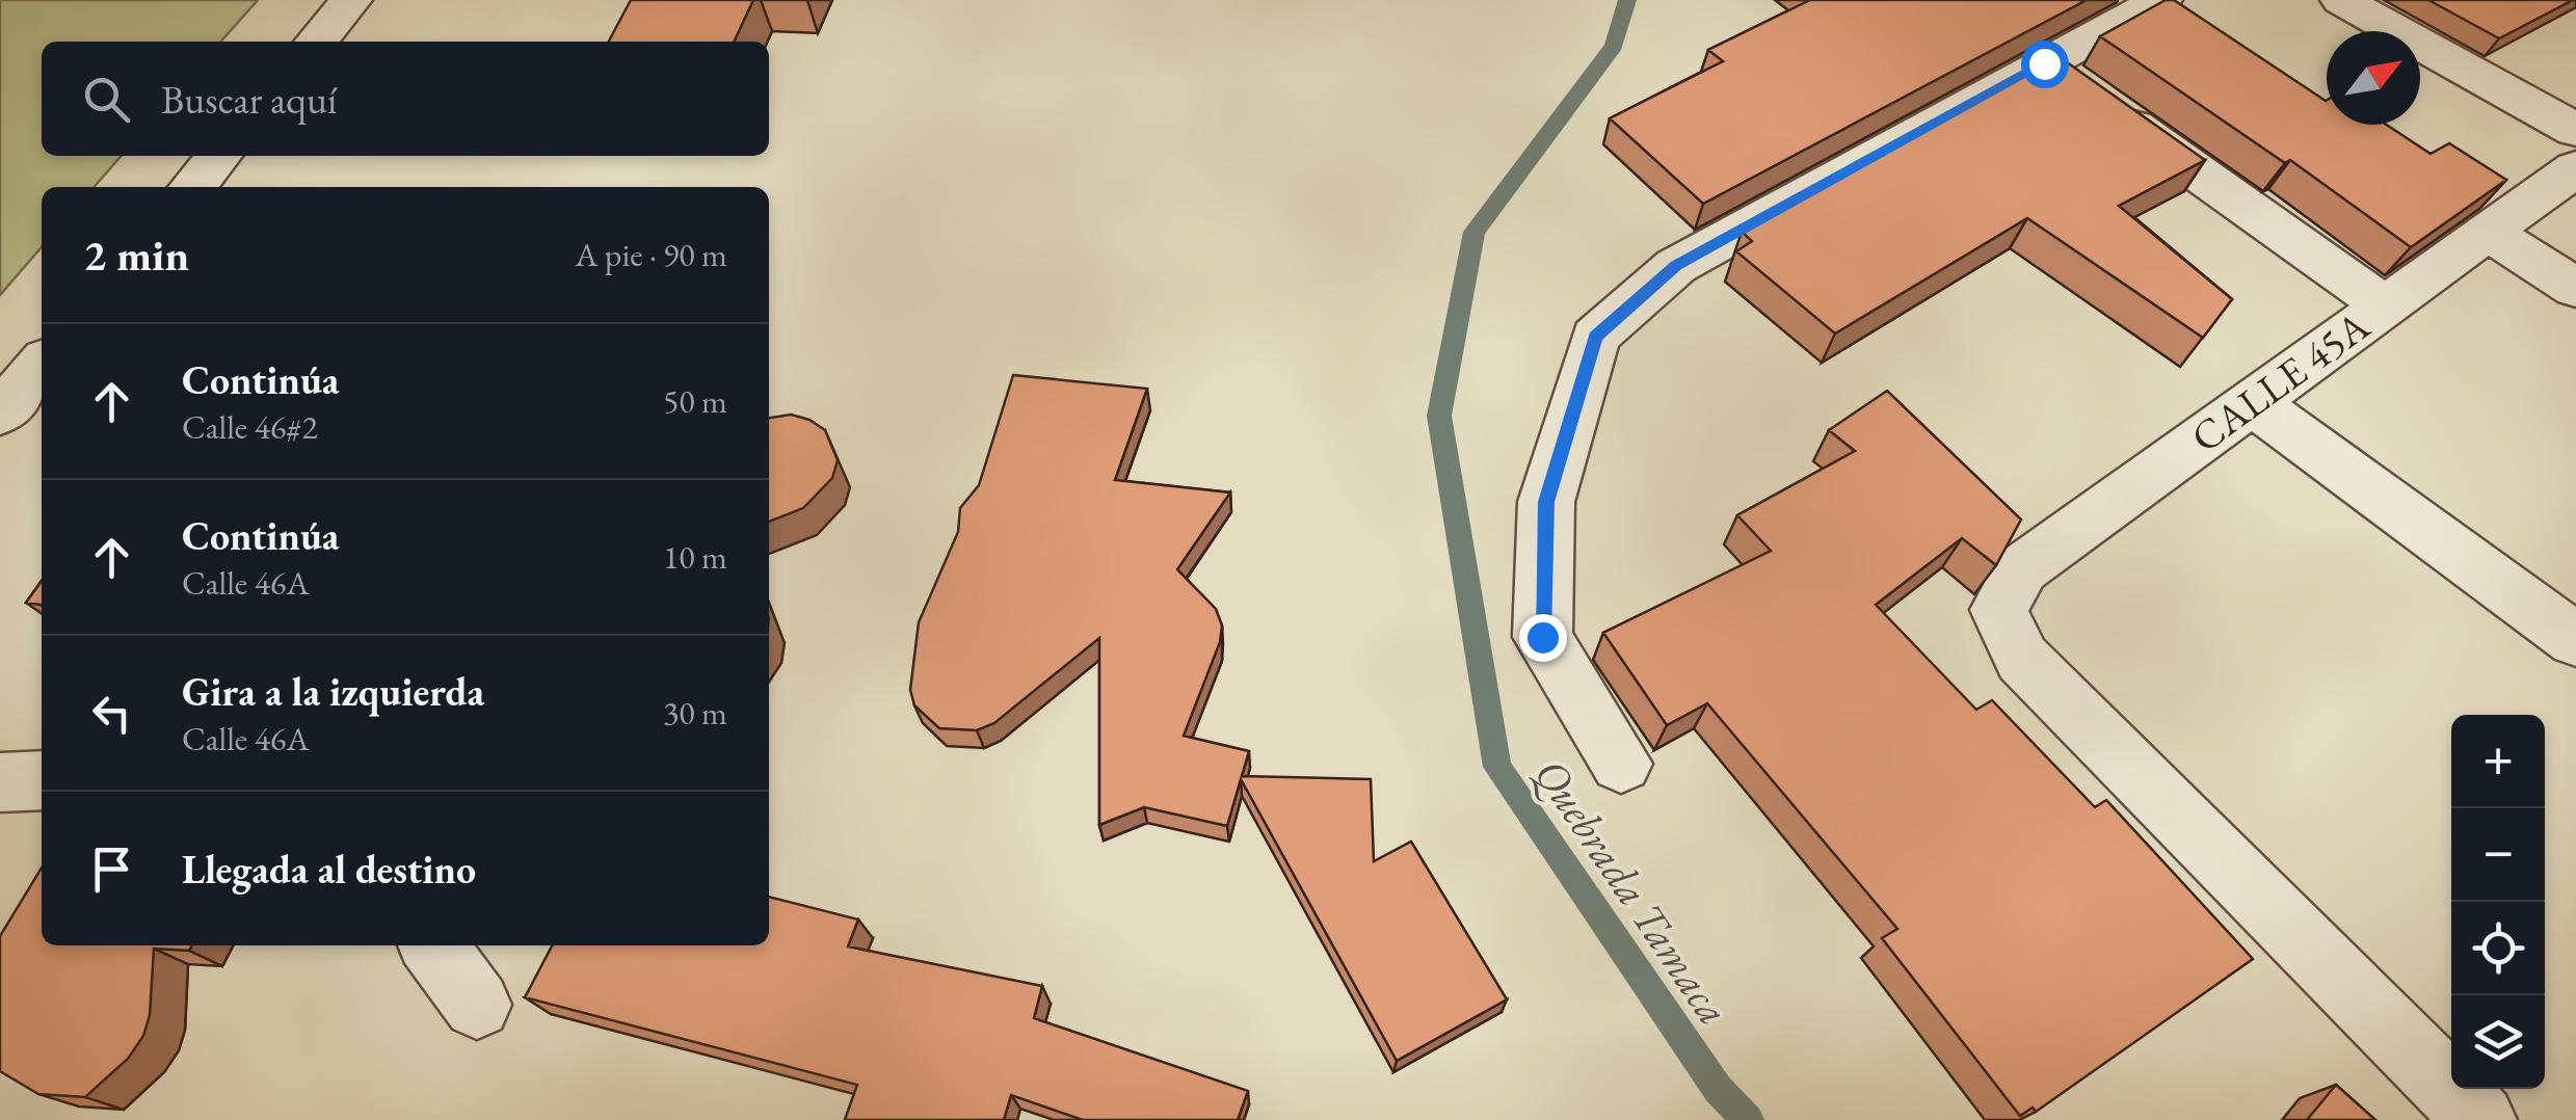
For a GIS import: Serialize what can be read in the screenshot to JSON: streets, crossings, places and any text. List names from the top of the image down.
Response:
{
  "streets": {
    "street": ["CALLE 45A"]
  },
  "water": ["Quebrada Tamaca"],
  "north": "top right",
  "page": {
    "search": "Buscar aquí",
    "heading": ["2 min", "A pie · 90 m"],
    "list": [
      ["Continúa", "Calle 46#2", "50 m"],
      ["Continúa", "Calle 46A", "10 m"],
      ["Gira a la izquierda", "Calle 46A", "30 m"],
      "Llegada al destino"
    ],
    "map_buttons": ["+", "−"]
  }
}
